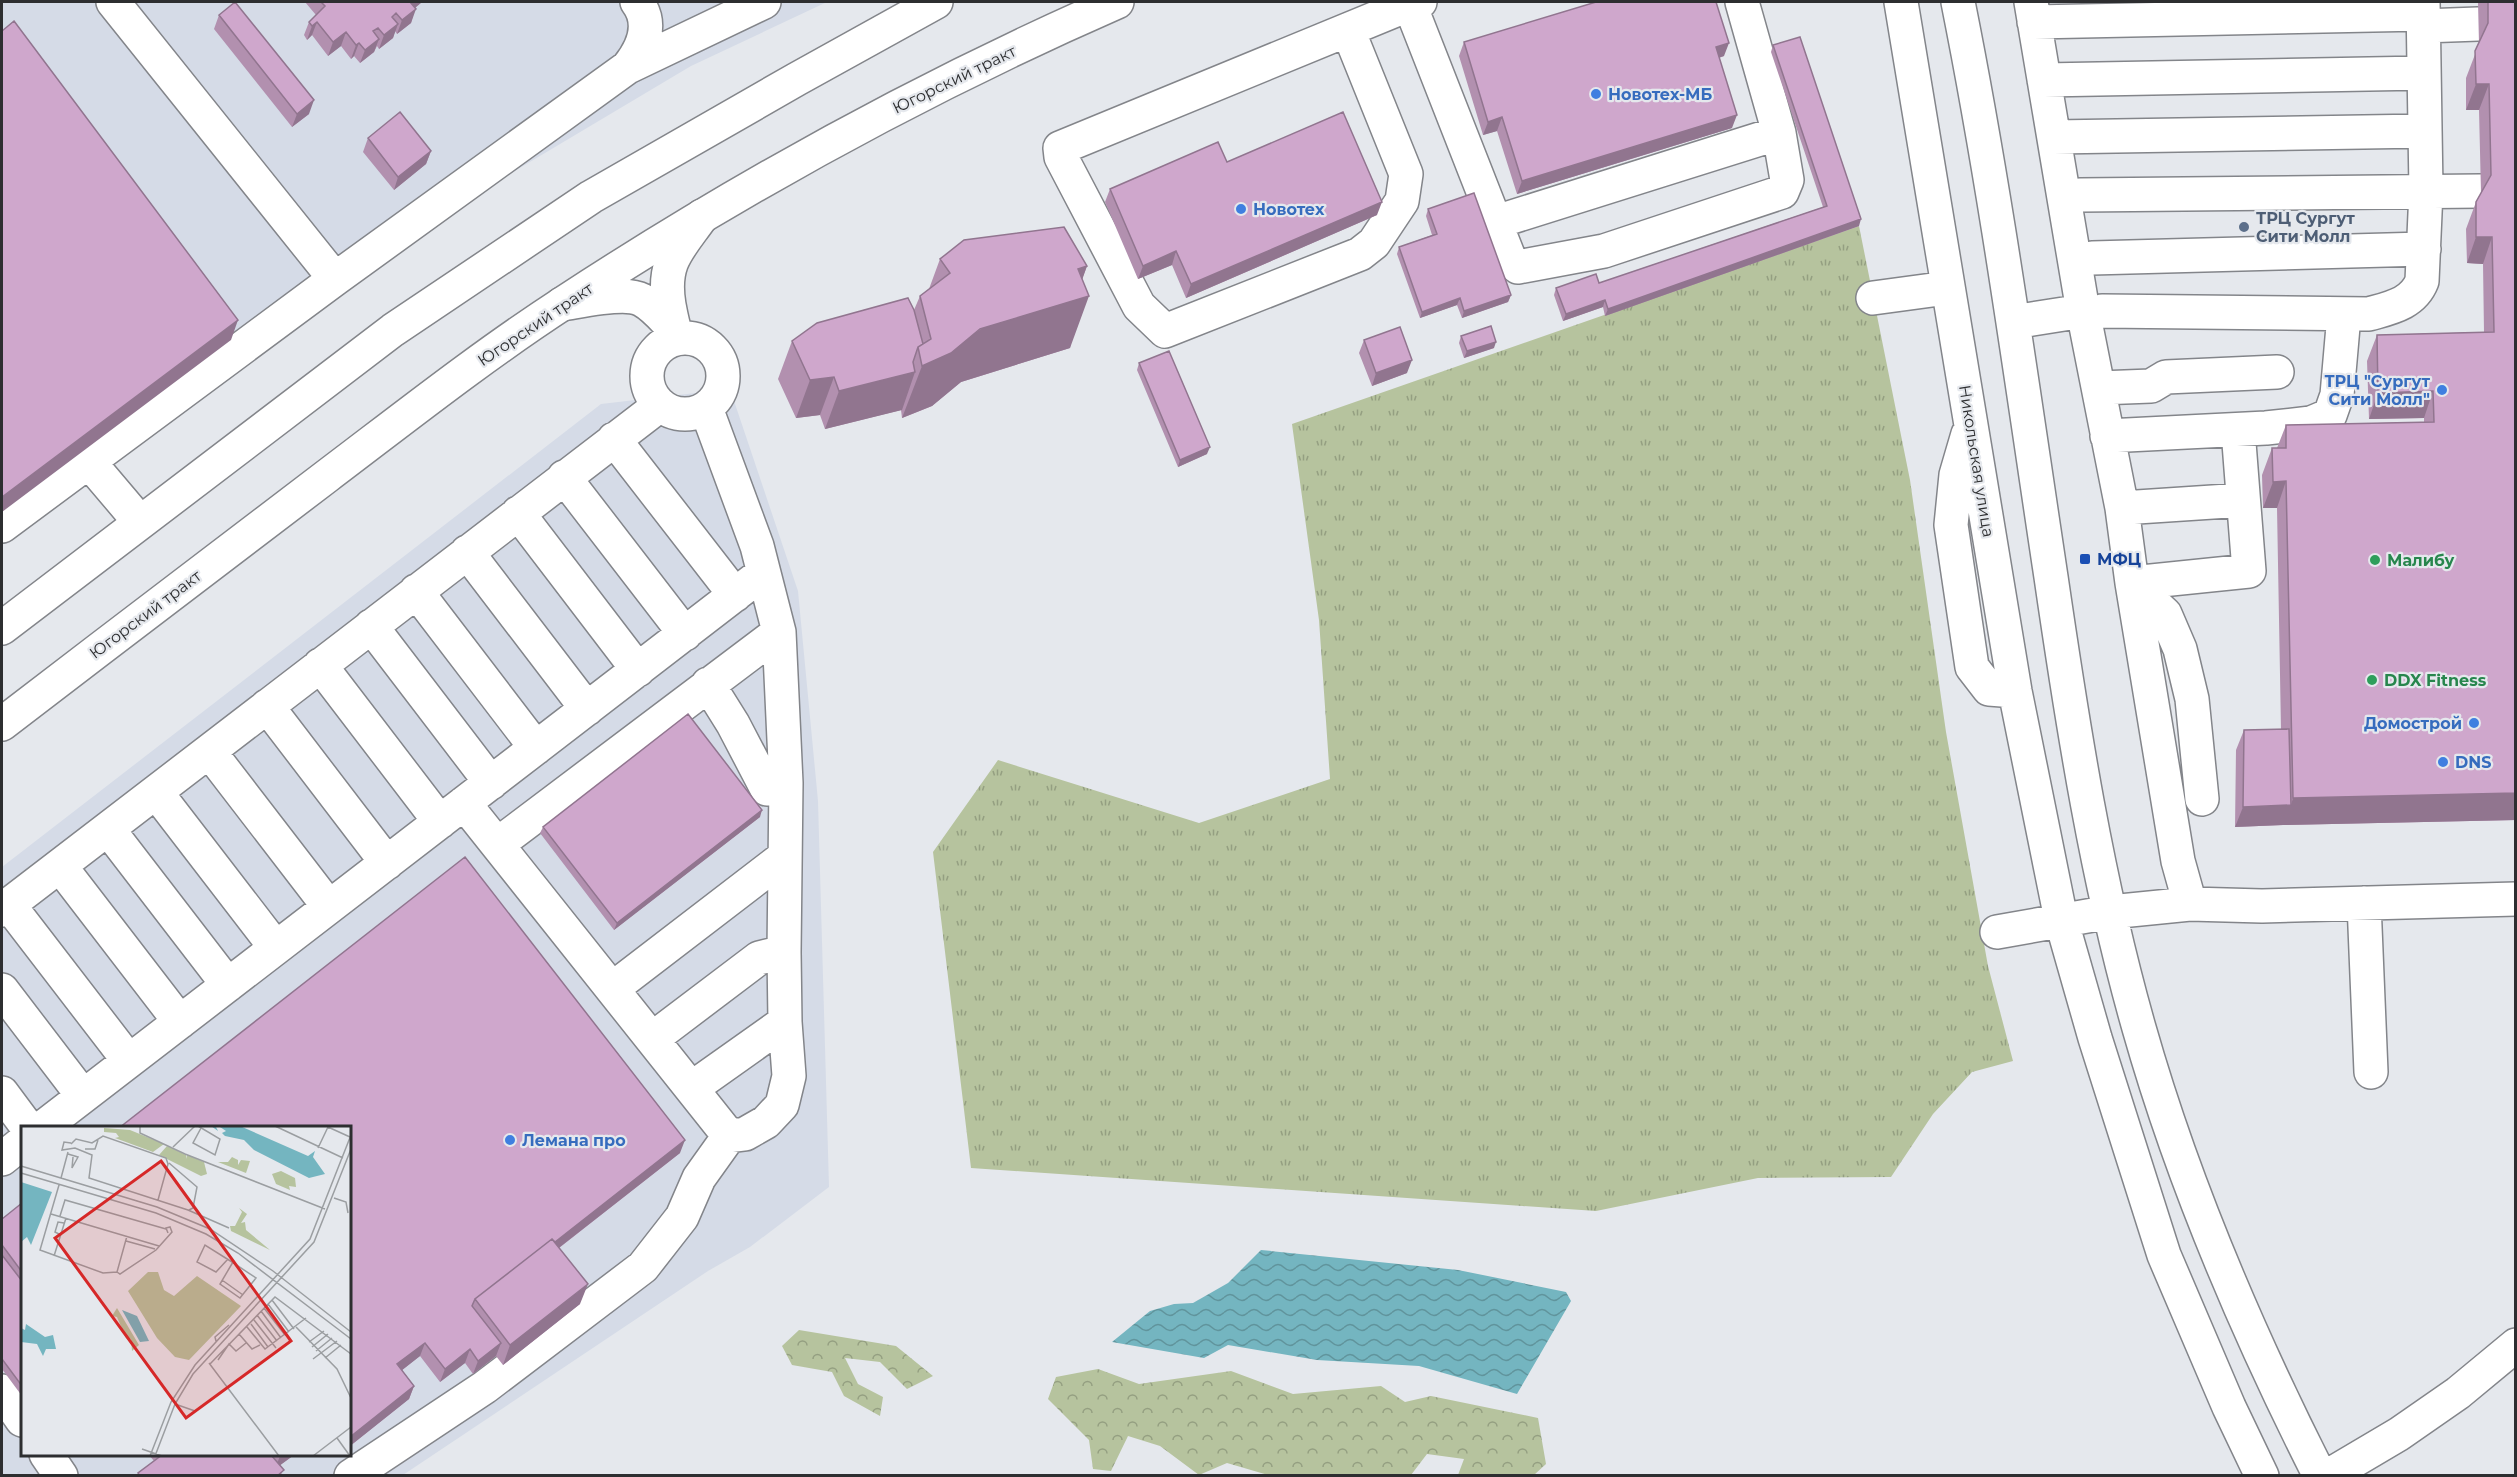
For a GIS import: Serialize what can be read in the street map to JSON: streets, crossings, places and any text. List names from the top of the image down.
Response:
{
  "streets": {
    "street": ["Югорский тракт", "Никольская улица"]
  },
  "places": {
    "other": [
      "Новотех-МБ",
      "Новотех",
      "ТРЦ Сургут Сити Молл",
      "ТРЦ \"Сургут Сити Молл\"",
      "Малибу",
      "DDX Fitness",
      "Домострой",
      "DNS",
      "Лемана про"
    ],
    "transit": ["МФЦ"]
  }
}
